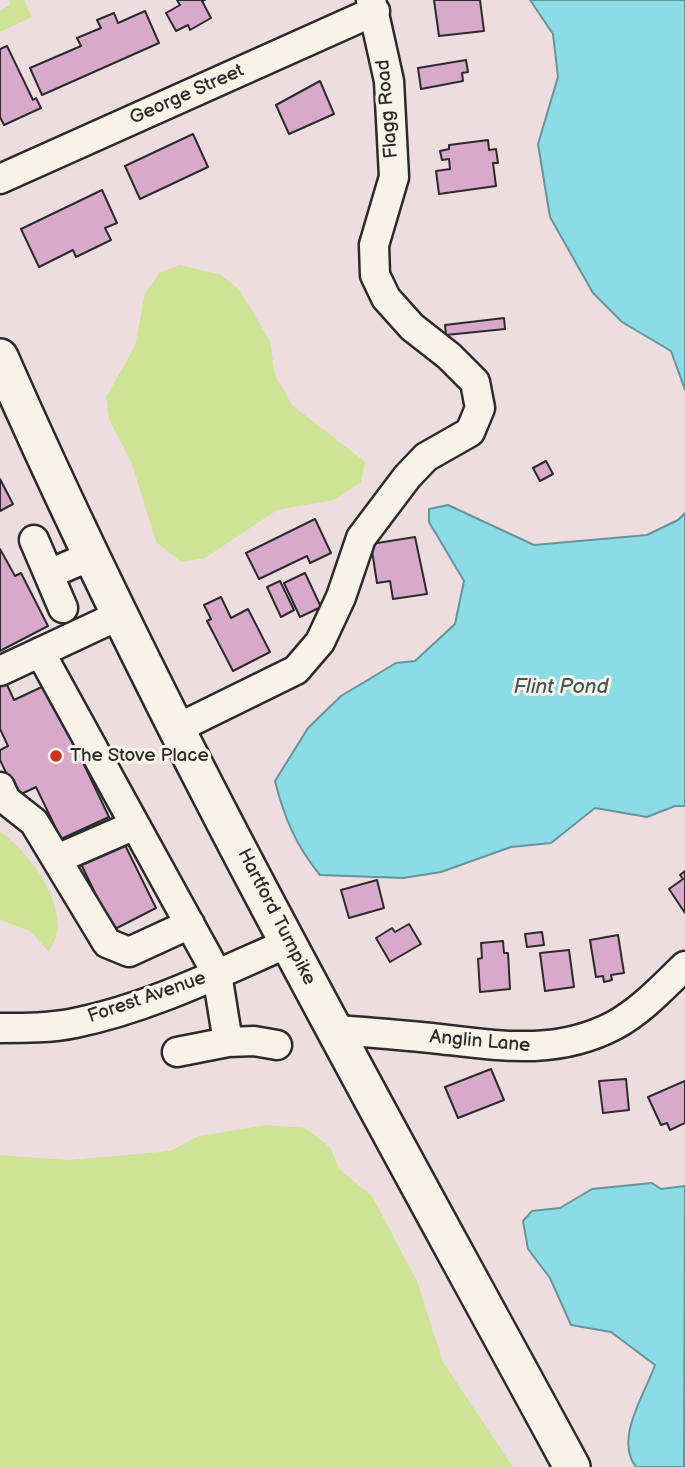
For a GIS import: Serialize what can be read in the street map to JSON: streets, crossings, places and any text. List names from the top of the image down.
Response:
{
  "streets": {
    "main road": ["Hartford Turnpike"],
    "street": [
      "George Street",
      "Flagg Road",
      "Forest Avenue",
      "Anglin Lane"
    ]
  },
  "crossings": [
    ["George Street", "Flagg Road"],
    ["Flagg Road", "Hartford Turnpike"],
    ["Hartford Turnpike", "Forest Avenue"],
    ["Hartford Turnpike", "Anglin Lane"]
  ],
  "water": ["Flint Pond"],
  "places": ["The Stove Place"]
}
